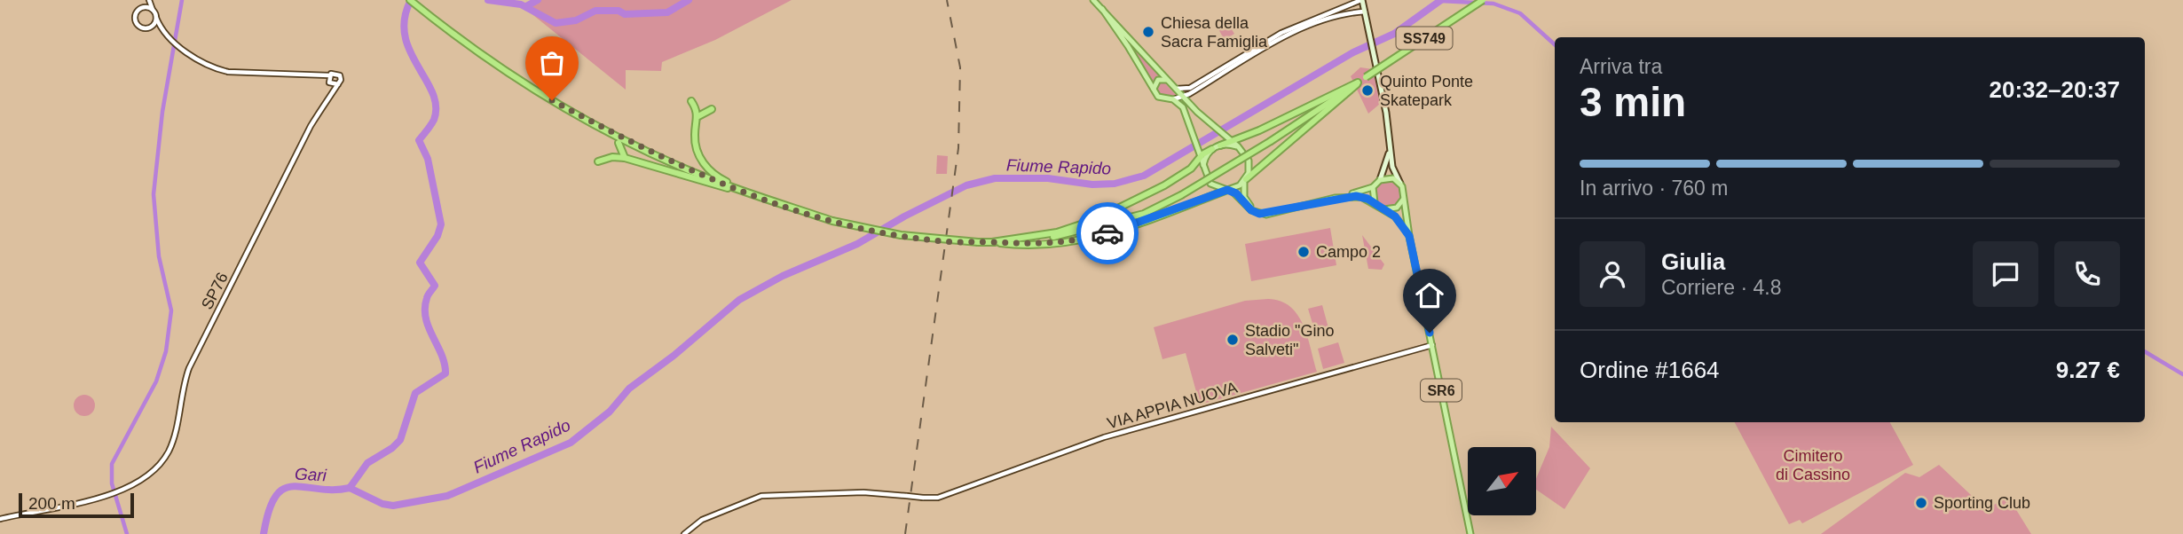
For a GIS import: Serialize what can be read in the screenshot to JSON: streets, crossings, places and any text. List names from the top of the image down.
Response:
{
  "streets": {
    "highway": ["SS749"],
    "main road": ["SR6"],
    "street": ["SP76", "VIA APPIA NUOVA"]
  },
  "crossings": [
    ["SR6", "VIA APPIA NUOVA"]
  ],
  "water": ["Fiume Rapido", "Gari"],
  "parks": ["Cimitero di Cassino"],
  "places": [
    "Chiesa della Sacra Famiglia",
    "Quinto Ponte Skatepark",
    "Campo 2",
    "Stadio \"Gino Salveti\"",
    "Sporting Club"
  ],
  "scale_bar": "200 m",
  "north": "top right",
  "page": {
    "heading": ["3 min", "Arriva tra", "20:32–20:37"],
    "panel": [
      "Giulia",
      "Corriere · 4.8",
      "Ordine #1664",
      "9.27 €"
    ],
    "bar": "In arrivo · 760 m",
    "scale": "200 m"
  }
}
